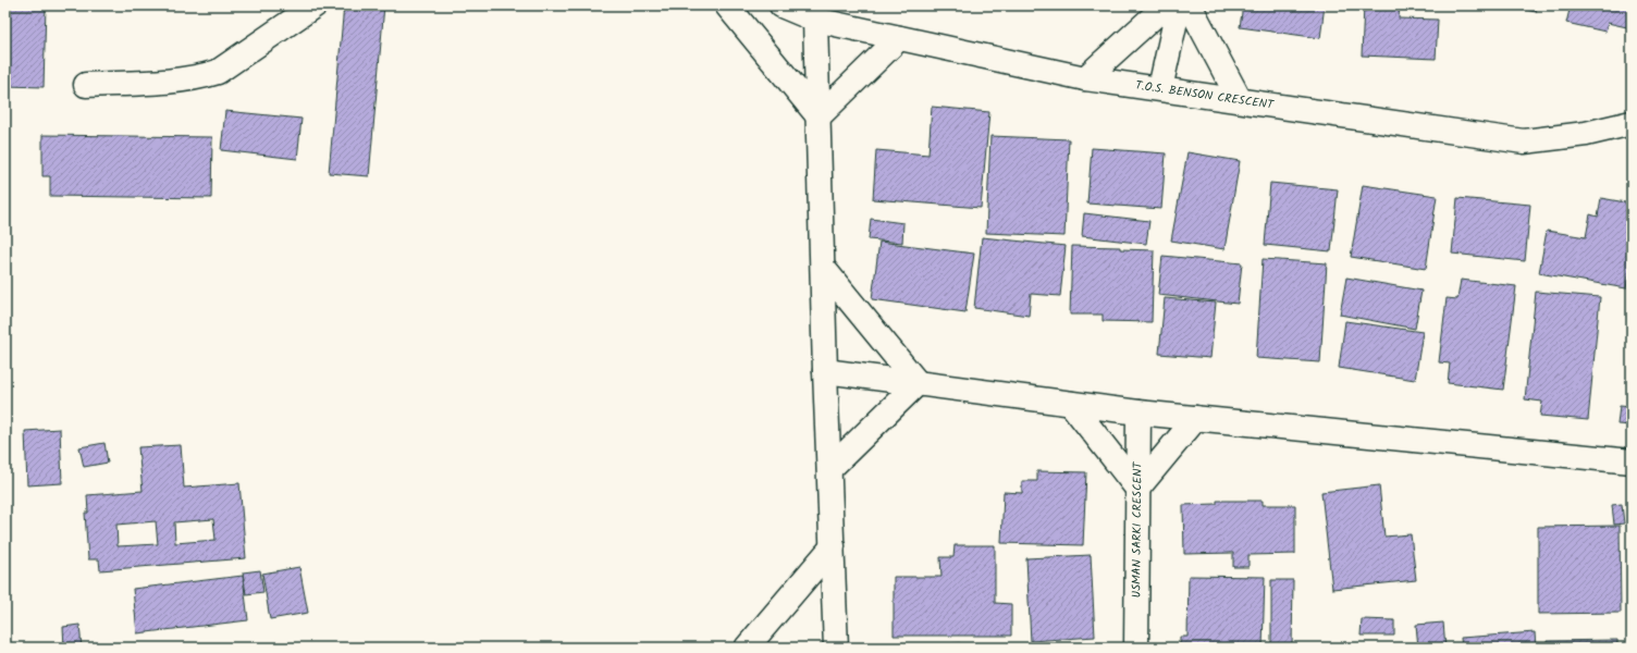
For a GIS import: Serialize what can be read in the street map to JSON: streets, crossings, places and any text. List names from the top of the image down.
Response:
{
  "streets": {
    "street": ["T.O.S. BENSON CRESCENT", "USMAN SARKI CRESCENT"]
  }
}
